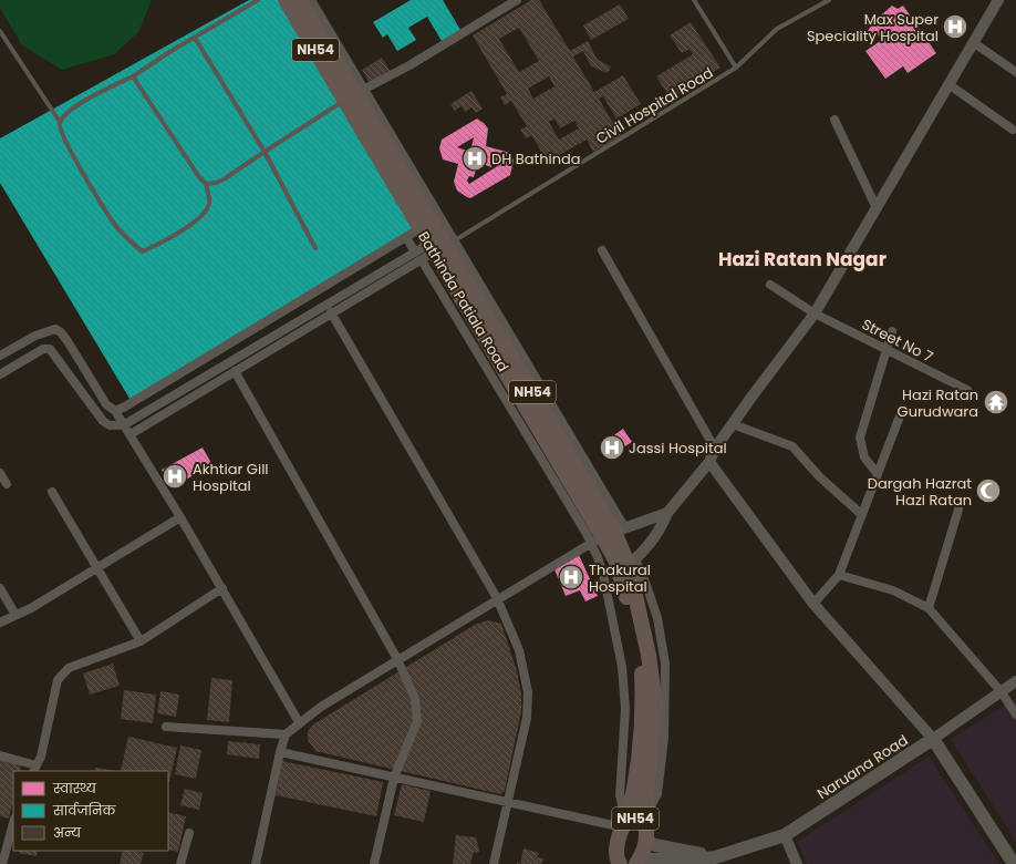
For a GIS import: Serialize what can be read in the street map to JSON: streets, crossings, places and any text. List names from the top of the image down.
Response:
{
  "streets": {
    "highway": ["NH54", "Bathinda Patiala Road"],
    "main road": ["Naruana Road"],
    "street": ["Street No 7"],
    "lane": ["Civil Hospital Road"]
  },
  "crossings": [
    ["NH54", "Civil Hospital Road"],
    ["NH54", "Bathinda Patiala Road"],
    ["NH54", "Naruana Road"],
    ["Civil Hospital Road", "Bathinda Patiala Road"]
  ],
  "districts": ["Hazi Ratan Nagar"],
  "places": {
    "hospital": [
      "Max Super Speciality Hospital",
      "DH Bathinda",
      "Jassi Hospital",
      "Akhtiar Gill Hospital",
      "Thakural Hospital"
    ],
    "temple": ["Hazi Ratan Gurudwara"],
    "mosque": ["Dargah Hazrat Hazi Ratan"]
  },
  "legend": ["स्वास्थ्य", "सार्वजनिक", "अन्य"]
}
